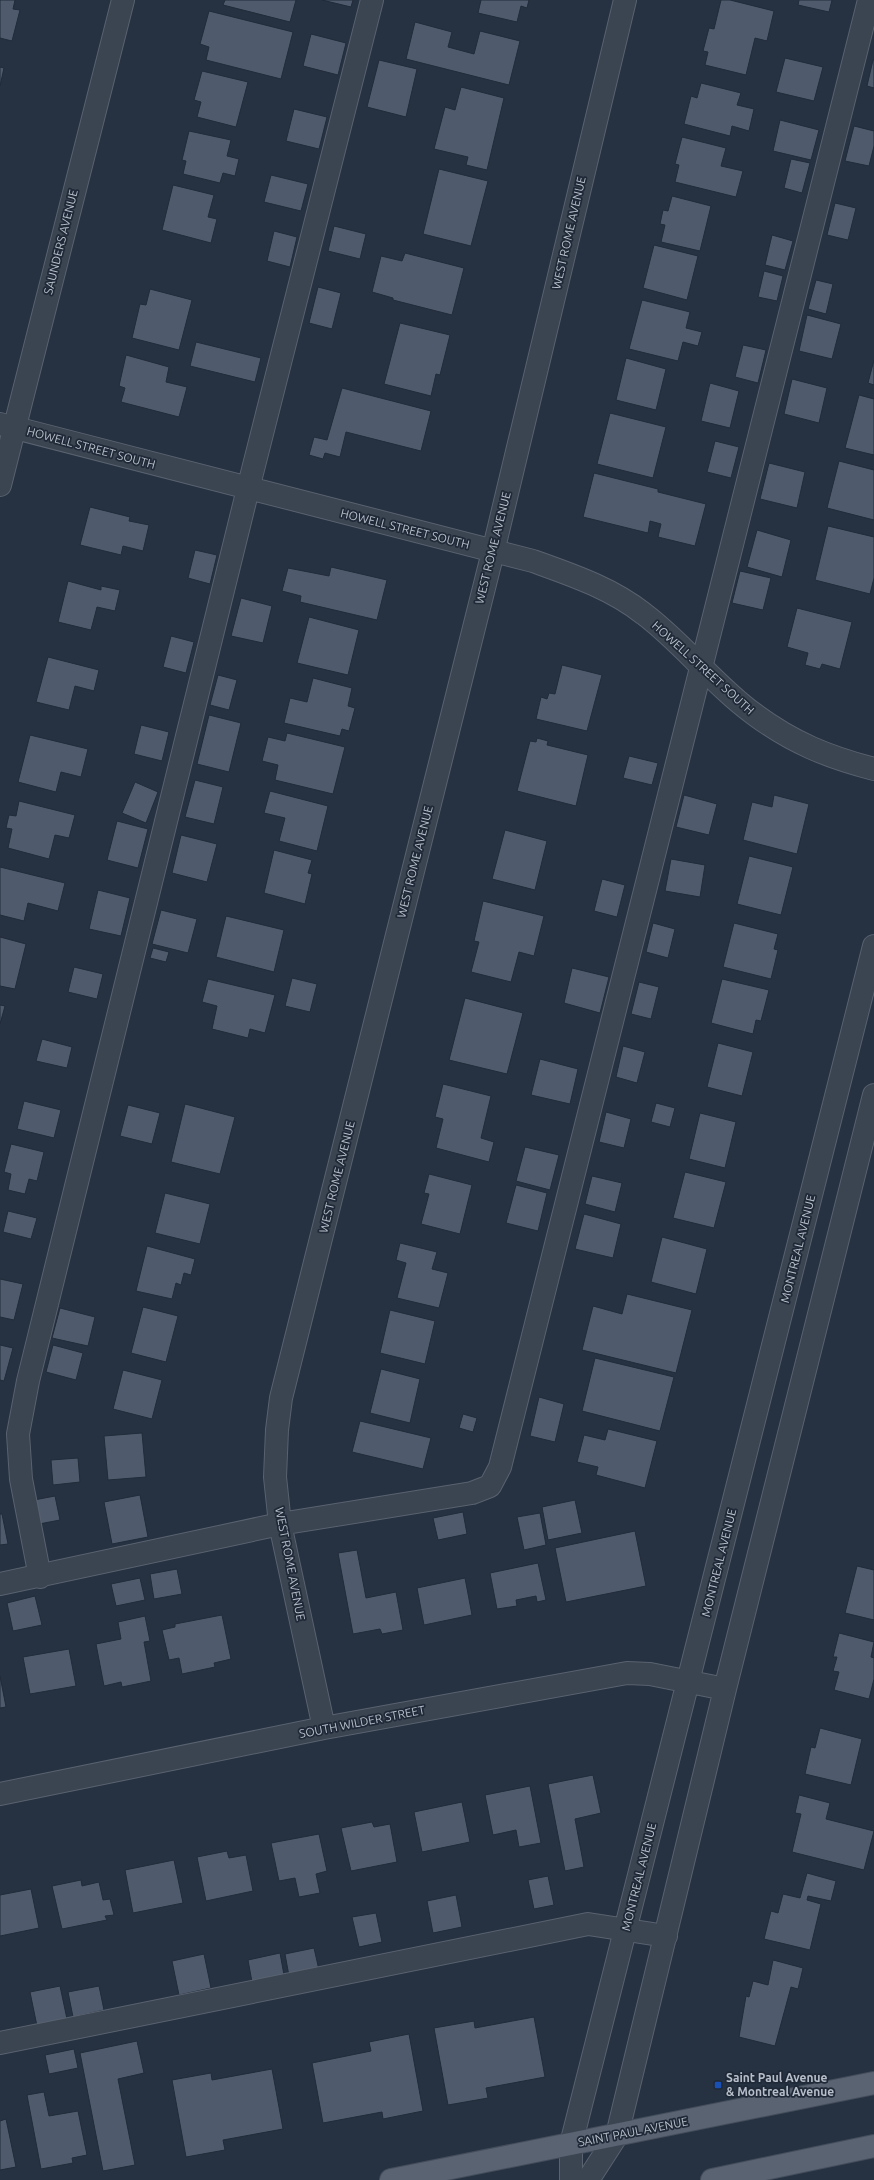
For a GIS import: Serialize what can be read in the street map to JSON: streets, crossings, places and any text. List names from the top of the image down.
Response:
{
  "streets": {
    "main road": ["SAINT PAUL AVENUE"],
    "street": [
      "WEST ROME AVENUE",
      "SAUNDERS AVENUE",
      "HOWELL STREET SOUTH",
      "MONTREAL AVENUE",
      "SOUTH WILDER STREET"
    ]
  },
  "crossings": [
    ["WEST ROME AVENUE", "HOWELL STREET SOUTH"],
    ["WEST ROME AVENUE", "SOUTH WILDER STREET"],
    ["SAUNDERS AVENUE", "HOWELL STREET SOUTH"],
    ["MONTREAL AVENUE", "SOUTH WILDER STREET"],
    ["MONTREAL AVENUE", "SAINT PAUL AVENUE"]
  ],
  "places": {
    "transit": ["Saint Paul Avenue & Montreal Avenue"]
  }
}
